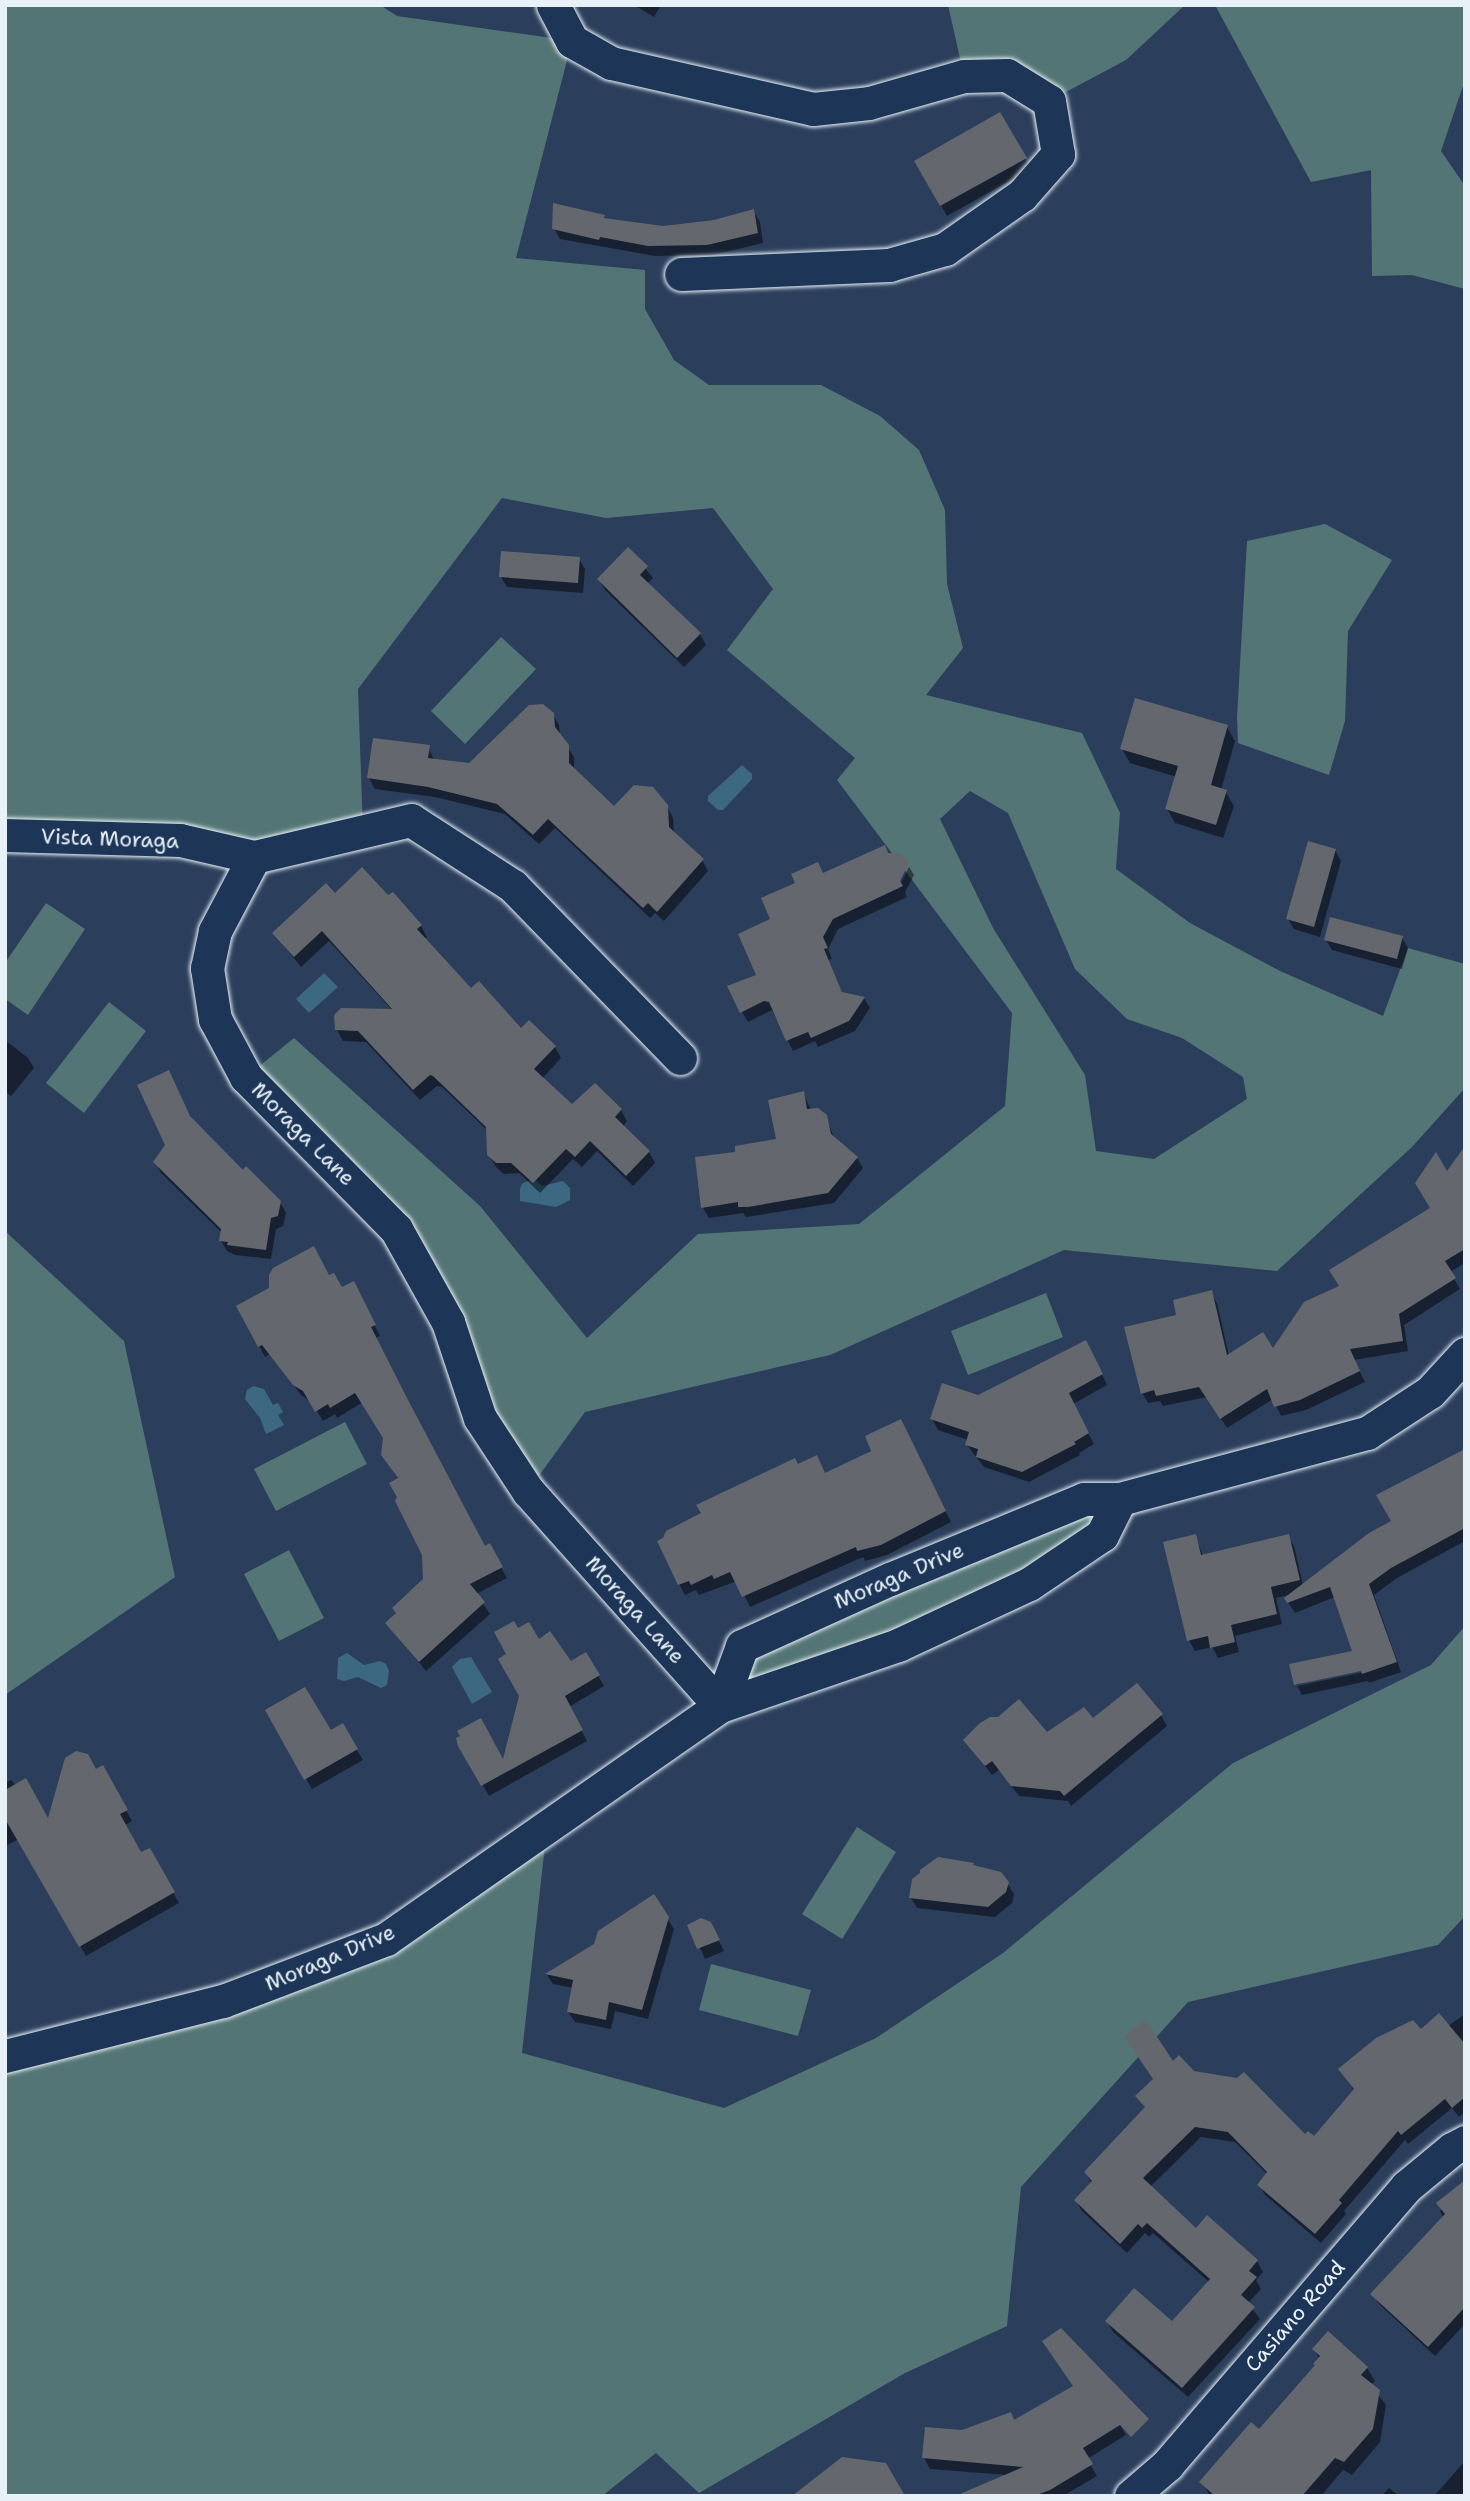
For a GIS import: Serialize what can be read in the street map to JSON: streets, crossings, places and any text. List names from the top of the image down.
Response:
{
  "streets": {
    "street": [
      "Vista Moraga",
      "Moraga Lane",
      "Moraga Drive",
      "Casiano Road"
    ]
  },
  "crossings": [
    ["Vista Moraga", "Moraga Lane"],
    ["Moraga Lane", "Moraga Drive"]
  ]
}
